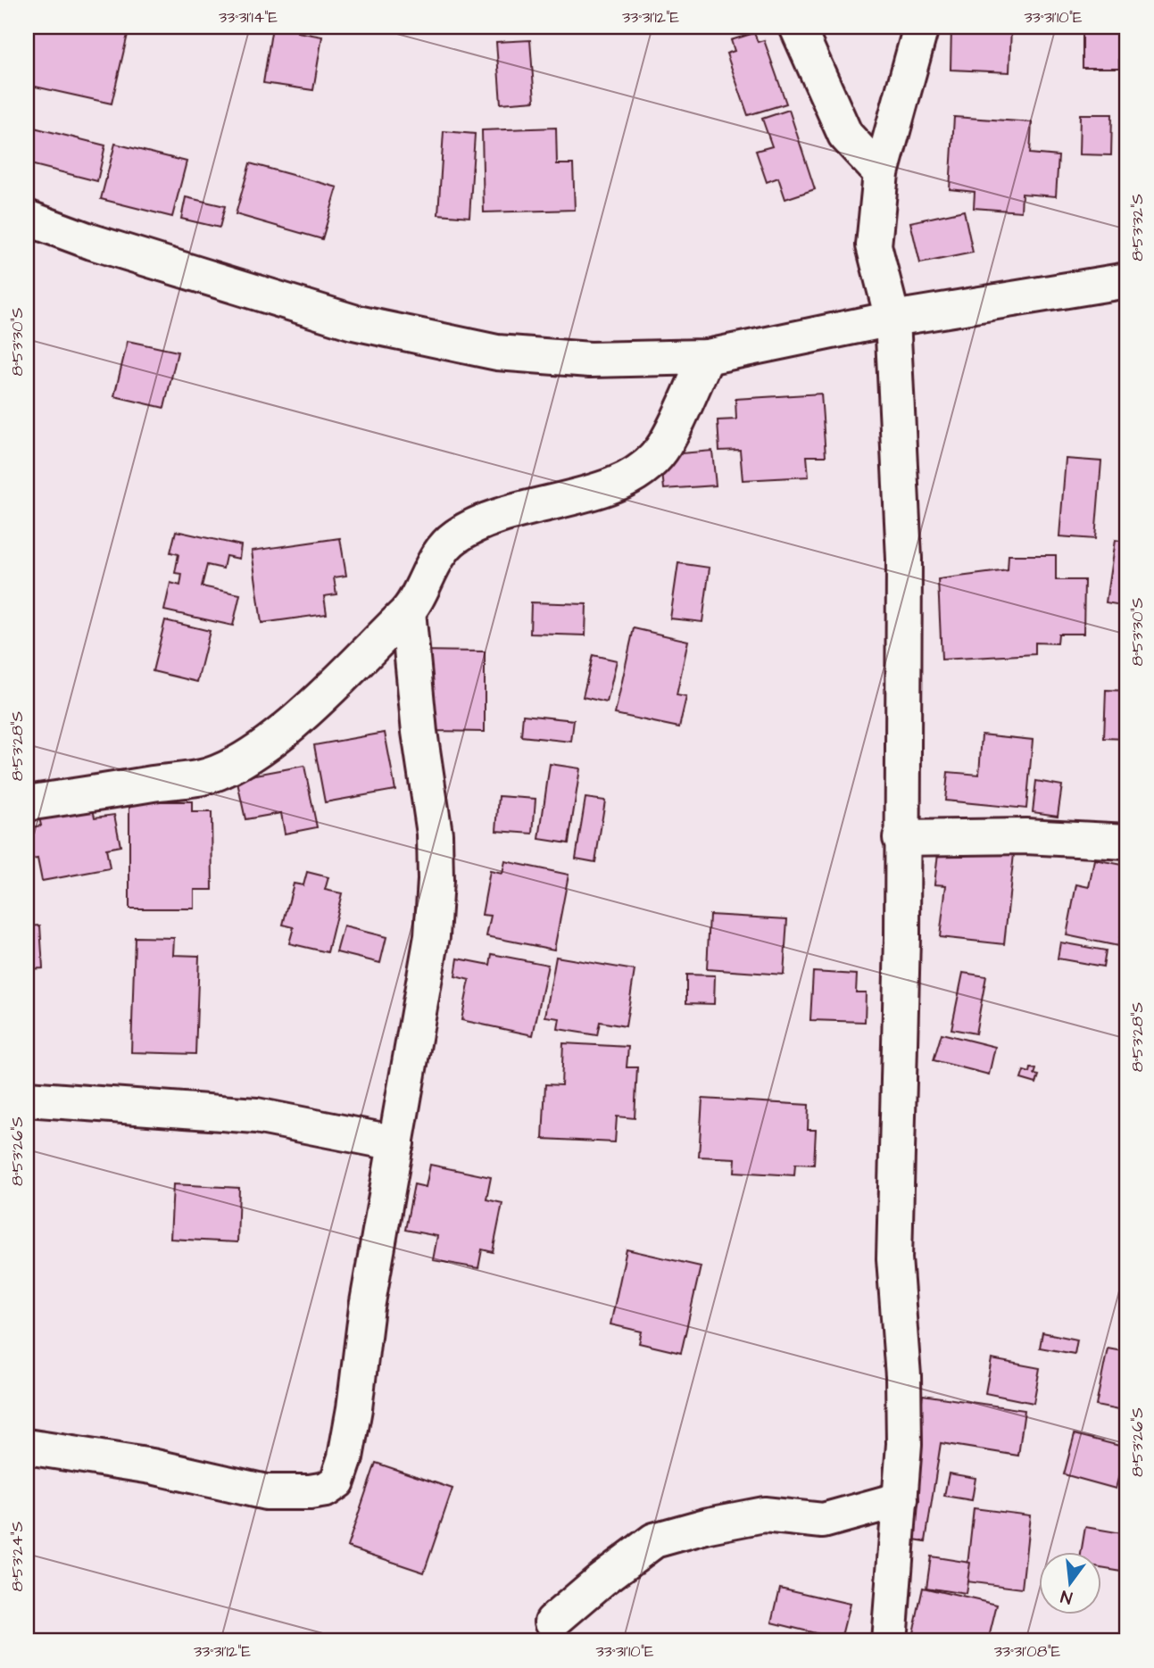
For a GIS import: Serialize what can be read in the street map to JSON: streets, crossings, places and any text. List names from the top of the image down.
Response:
{
  "north": "bottom",
  "coordinates": [
    "33°31'14\"E",
    "33°31'12\"E",
    "33°31'10\"E",
    "8°53'32\"S",
    "8°53'30\"S",
    "8°53'28\"S",
    "8°53'26\"S",
    "8°53'24\"S",
    "33°31'08\"E"
  ]
}
